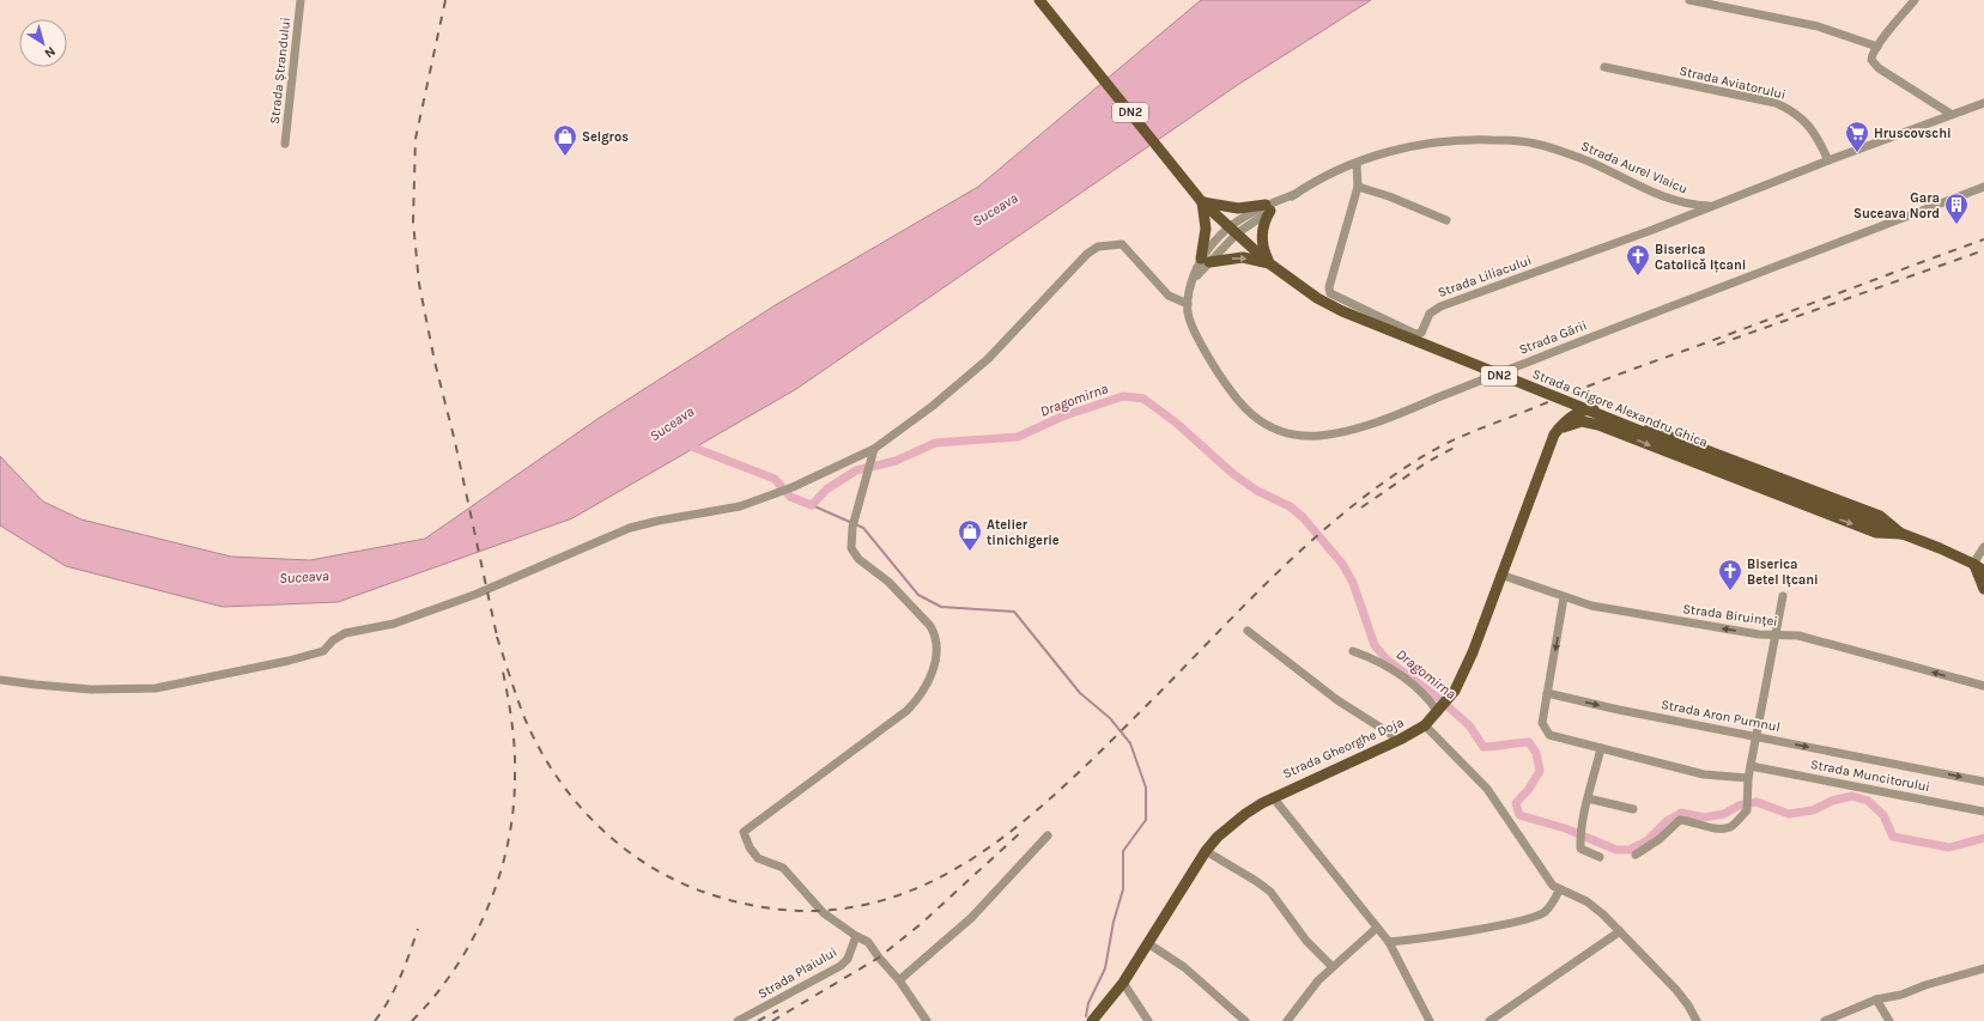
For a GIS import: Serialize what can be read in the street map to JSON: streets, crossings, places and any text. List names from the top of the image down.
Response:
{
  "streets": {
    "main road": ["DN2", "Strada Grigore Alexandru Ghica", "Strada Gheorghe Doja"],
    "street": [
      "Strada Ștrandului",
      "Strada Aviatorului",
      "Strada Aurel Vlaicu",
      "Strada Liliacului",
      "Strada Gării",
      "Strada Biruinței",
      "Strada Aron Pumnul",
      "Strada Muncitorului",
      "Strada Plaiului"
    ]
  },
  "crossings": [
    ["Strada Aviatorului", "Strada Aurel Vlaicu"],
    ["DN2", "Strada Grigore Alexandru Ghica"],
    ["Strada Aurel Vlaicu", "Strada Liliacului"],
    ["Strada Aurel Vlaicu", "Strada Gării"],
    ["Strada Aurel Vlaicu", "Strada Grigore Alexandru Ghica"],
    ["Strada Gării", "Strada Grigore Alexandru Ghica"],
    ["Strada Biruinței", "Strada Gheorghe Doja"]
  ],
  "one_way": ["Strada Biruinței"],
  "water": ["Suceava", "Dragomirna"],
  "places": {
    "supermarket": ["Hruscovschi"],
    "shop": ["Selgros", "Atelier tinichigerie"],
    "building": ["Gara Suceava Nord"],
    "church": ["Biserica Catolică Ițcani", "Biserica Betel Iţcani"]
  },
  "north": "bottom right"
}
